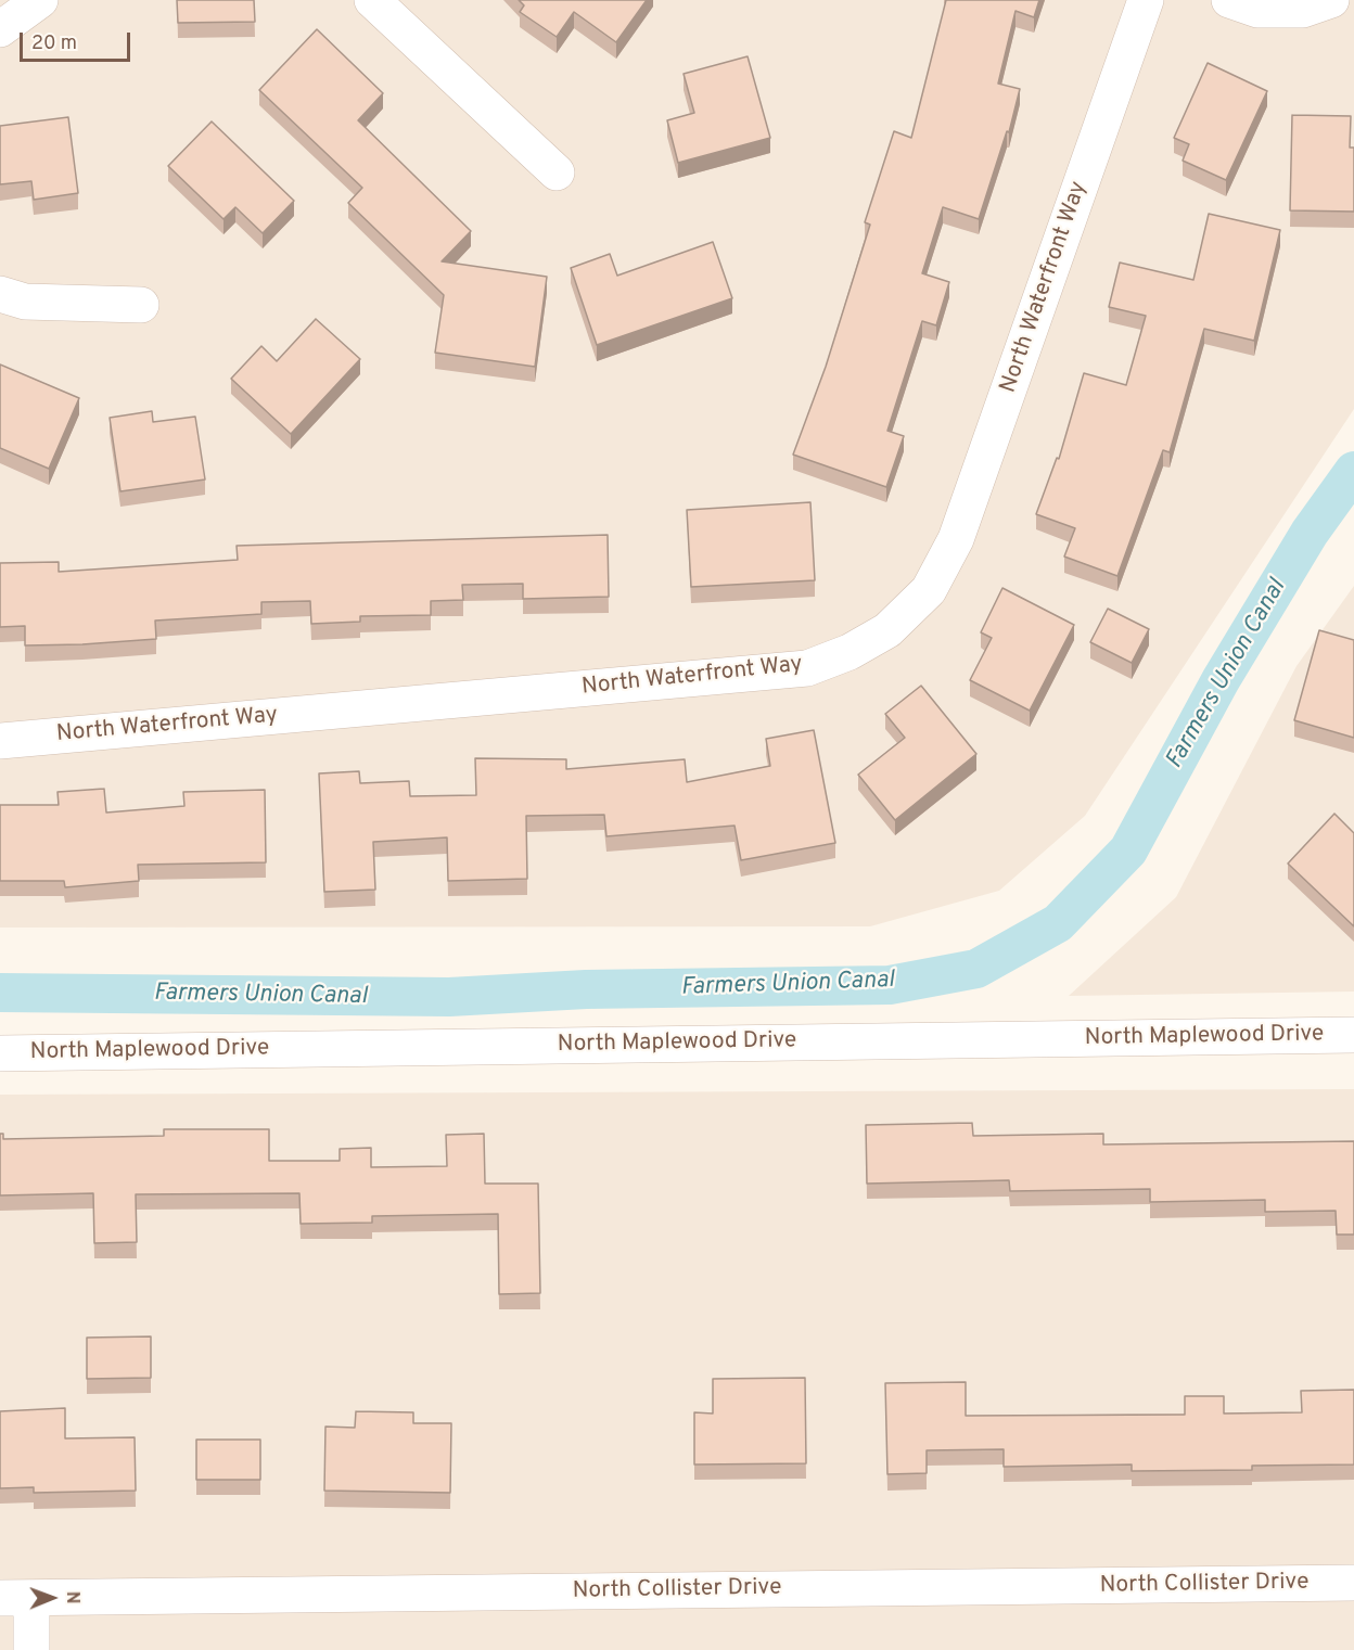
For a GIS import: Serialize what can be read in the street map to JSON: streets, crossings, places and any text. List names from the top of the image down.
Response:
{
  "streets": {
    "street": ["North Waterfront Way", "North Maplewood Drive", "North Collister Drive"]
  },
  "water": ["Farmers Union Canal"],
  "scale_bar": "20 m",
  "north": "right"
}
